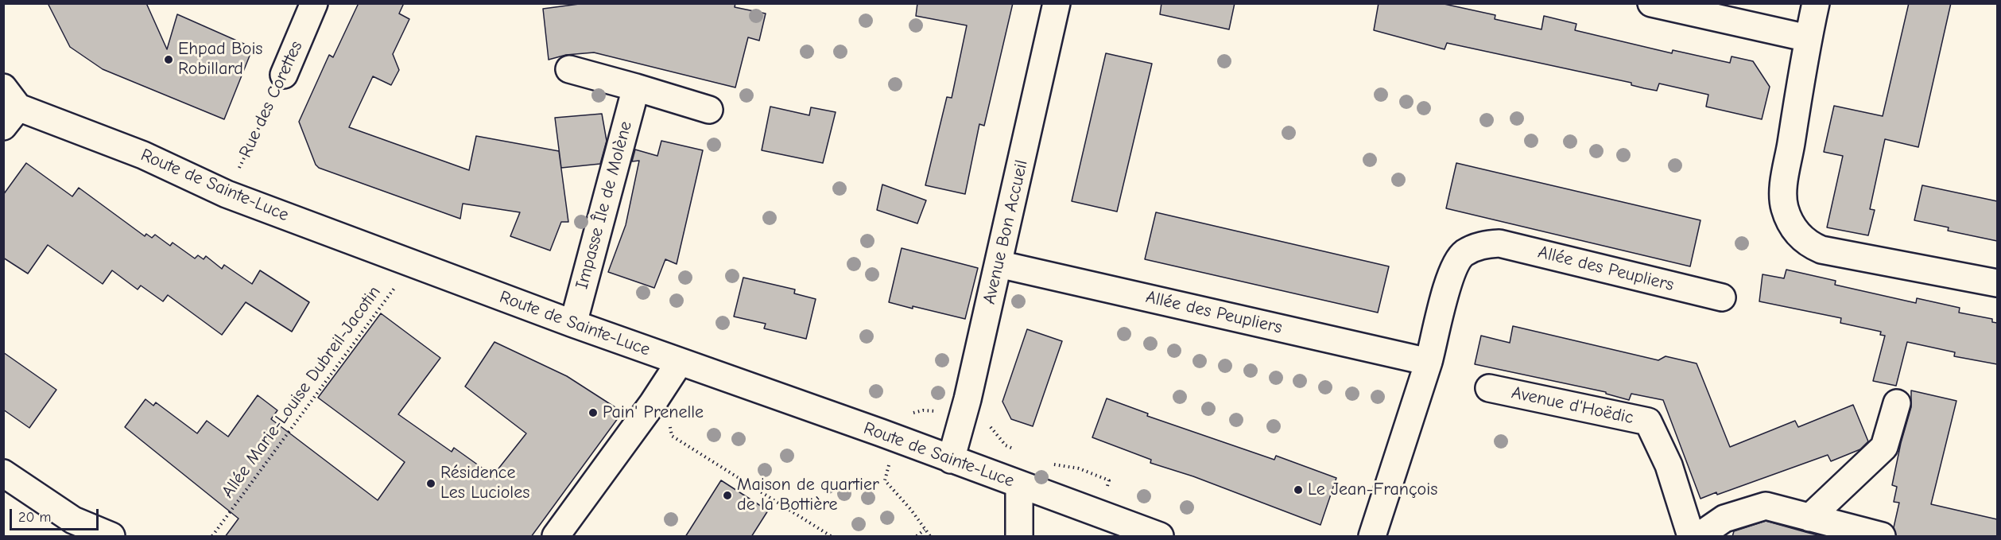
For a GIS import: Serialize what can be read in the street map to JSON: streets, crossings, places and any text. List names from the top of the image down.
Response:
{
  "streets": {
    "street": [
      "Rue des Corettes",
      "Route de Sainte-Luce",
      "Impasse Île de Molène",
      "Avenue Bon Accueil",
      "Allée des Peupliers",
      "Avenue d'Hoëdic"
    ],
    "path": ["Allée Marie-Louise Dubreil-Jacotin"]
  },
  "crossings": [
    ["Rue des Corettes", "Route de Sainte-Luce"],
    ["Route de Sainte-Luce", "Impasse Île de Molène"],
    ["Route de Sainte-Luce", "Avenue Bon Accueil"],
    ["Route de Sainte-Luce", "Allée Marie-Louise Dubreil-Jacotin"],
    ["Avenue Bon Accueil", "Allée des Peupliers"]
  ],
  "places": [
    "Ehpad Bois Robillard",
    "Pain' Prenelle",
    "Résidence Les Lucioles",
    "Le Jean-François",
    "Maison de quartier de la Bottière"
  ],
  "scale_bar": "20 m"
}
